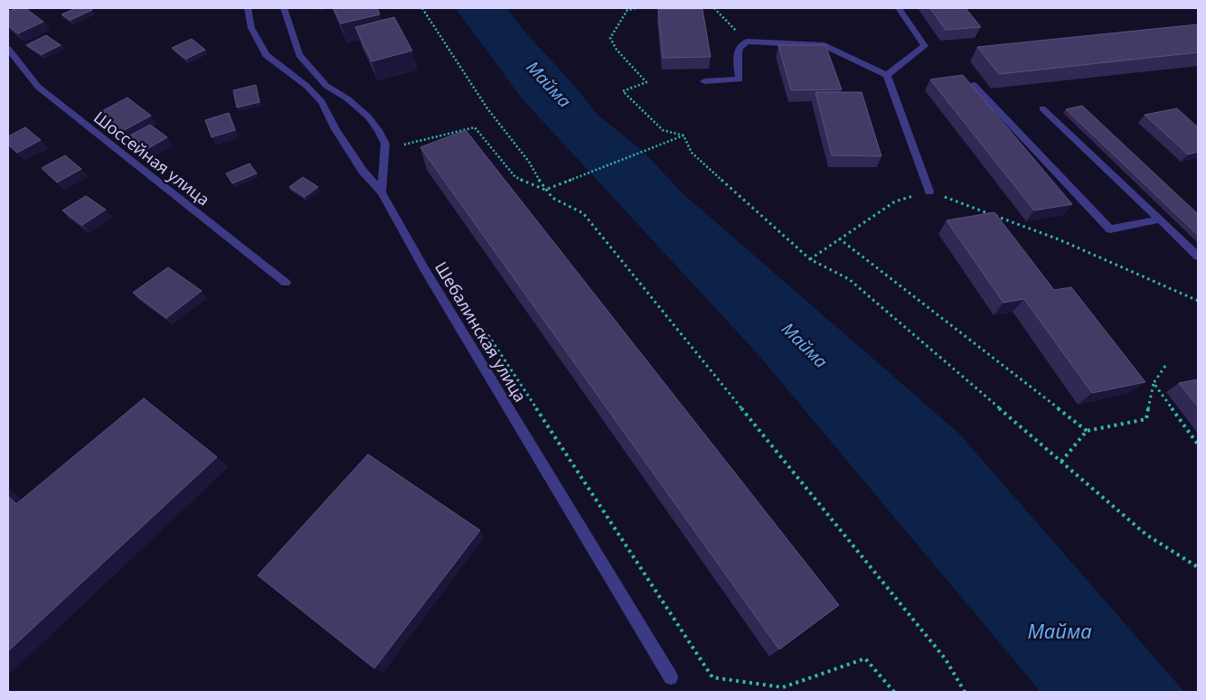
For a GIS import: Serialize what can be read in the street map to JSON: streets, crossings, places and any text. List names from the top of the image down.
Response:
{
  "streets": {
    "street": ["Шоссейная улица", "Шебалинская улица"]
  },
  "water": ["Майма"]
}
